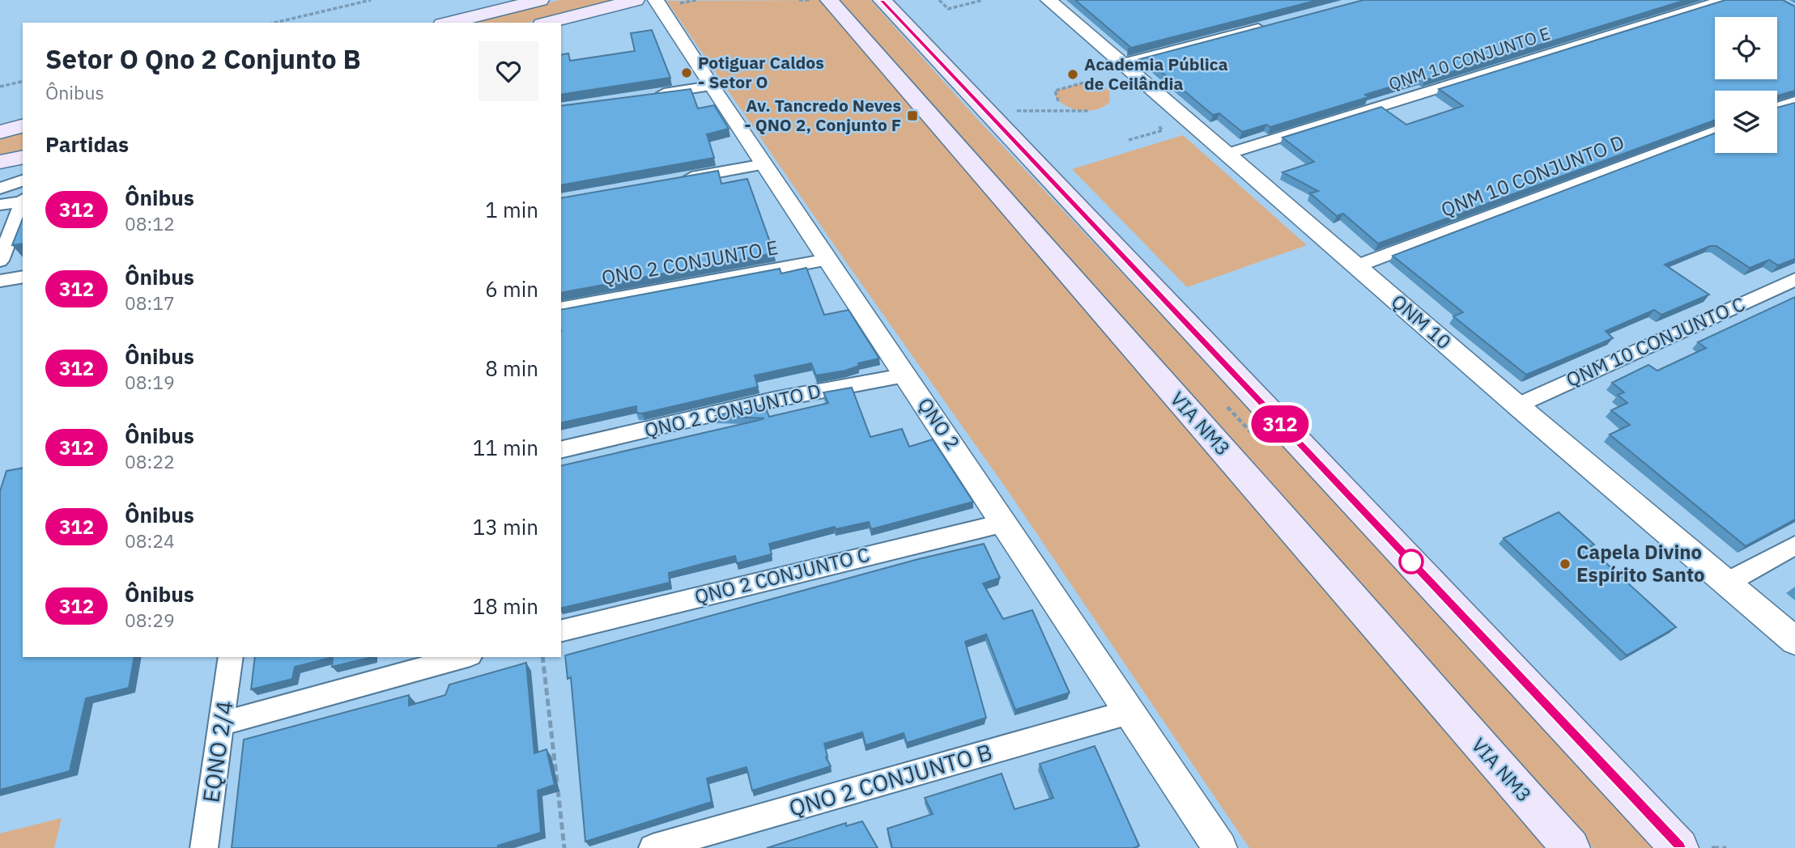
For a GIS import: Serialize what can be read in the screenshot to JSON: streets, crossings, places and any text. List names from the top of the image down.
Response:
{
  "streets": {
    "main road": ["VIA NM3"],
    "street": [
      "QNM 10 CONJUNTO E",
      "QNM 10 CONJUNTO D",
      "QNO 2 CONJUNTO E",
      "QNM 10",
      "QNM 10 CONJUNTO C",
      "QNO 2 CONJUNTO D",
      "QNO 2",
      "QNO 2 CONJUNTO C",
      "EQNO 2/4",
      "QNO 2 CONJUNTO B"
    ]
  },
  "crossings": [
    ["QNM 10 CONJUNTO E", "QNM 10"],
    ["QNM 10 CONJUNTO D", "QNM 10"],
    ["QNO 2 CONJUNTO E", "QNO 2"],
    ["QNM 10", "QNM 10 CONJUNTO C"],
    ["QNO 2 CONJUNTO D", "QNO 2"],
    ["QNO 2", "QNO 2 CONJUNTO C"],
    ["QNO 2", "QNO 2 CONJUNTO B"]
  ],
  "places": {
    "other": ["Potiguar Caldos - Setor O", "Academia Pública de Ceilândia", "Capela Divino Espírito Santo"],
    "transit": ["Av. Tancredo Neves - QNO 2, Conjunto F"]
  },
  "lines": ["bus line 312"],
  "page": {
    "on_map": "312",
    "heading": [
      ["Setor O Qno 2 Conjunto B", "Ônibus"],
      "Partidas"
    ],
    "list": [
      {
        "mark": "312",
        "name": "Ônibus",
        "note": "08:12",
        "value": "1 min"
      },
      {
        "mark": "312",
        "name": "Ônibus",
        "note": "08:17",
        "value": "6 min"
      },
      {
        "mark": "312",
        "name": "Ônibus",
        "note": "08:19",
        "value": "8 min"
      },
      {
        "mark": "312",
        "name": "Ônibus",
        "note": "08:22",
        "value": "11 min"
      },
      {
        "mark": "312",
        "name": "Ônibus",
        "note": "08:24",
        "value": "13 min"
      },
      {
        "mark": "312",
        "name": "Ônibus",
        "note": "08:29",
        "value": "18 min"
      }
    ]
  }
}
